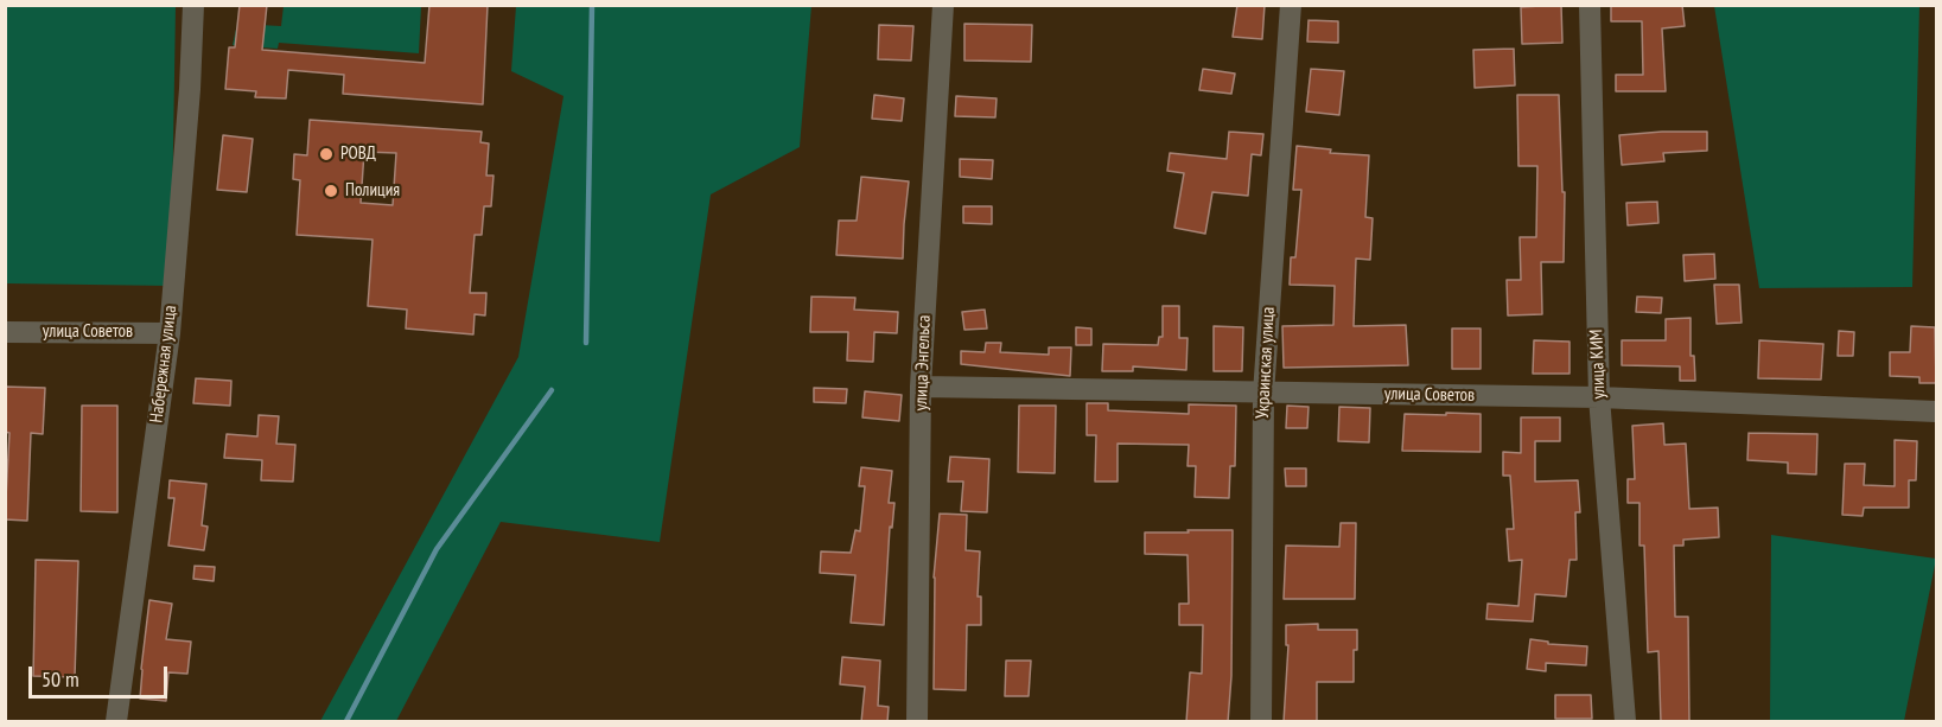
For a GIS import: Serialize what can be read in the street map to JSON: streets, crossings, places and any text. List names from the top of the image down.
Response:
{
  "streets": {
    "street": [
      "улица Советов",
      "улица Энгельса",
      "Украинская улица",
      "Набережная улица",
      "улица КИМ"
    ]
  },
  "crossings": [
    ["улица Советов", "улица Энгельса"],
    ["улица Советов", "Украинская улица"],
    ["улица Советов", "Набережная улица"],
    ["улица Советов", "улица КИМ"]
  ],
  "places": ["РОВД", "Полиция"],
  "scale_bar": "50 m"
}
